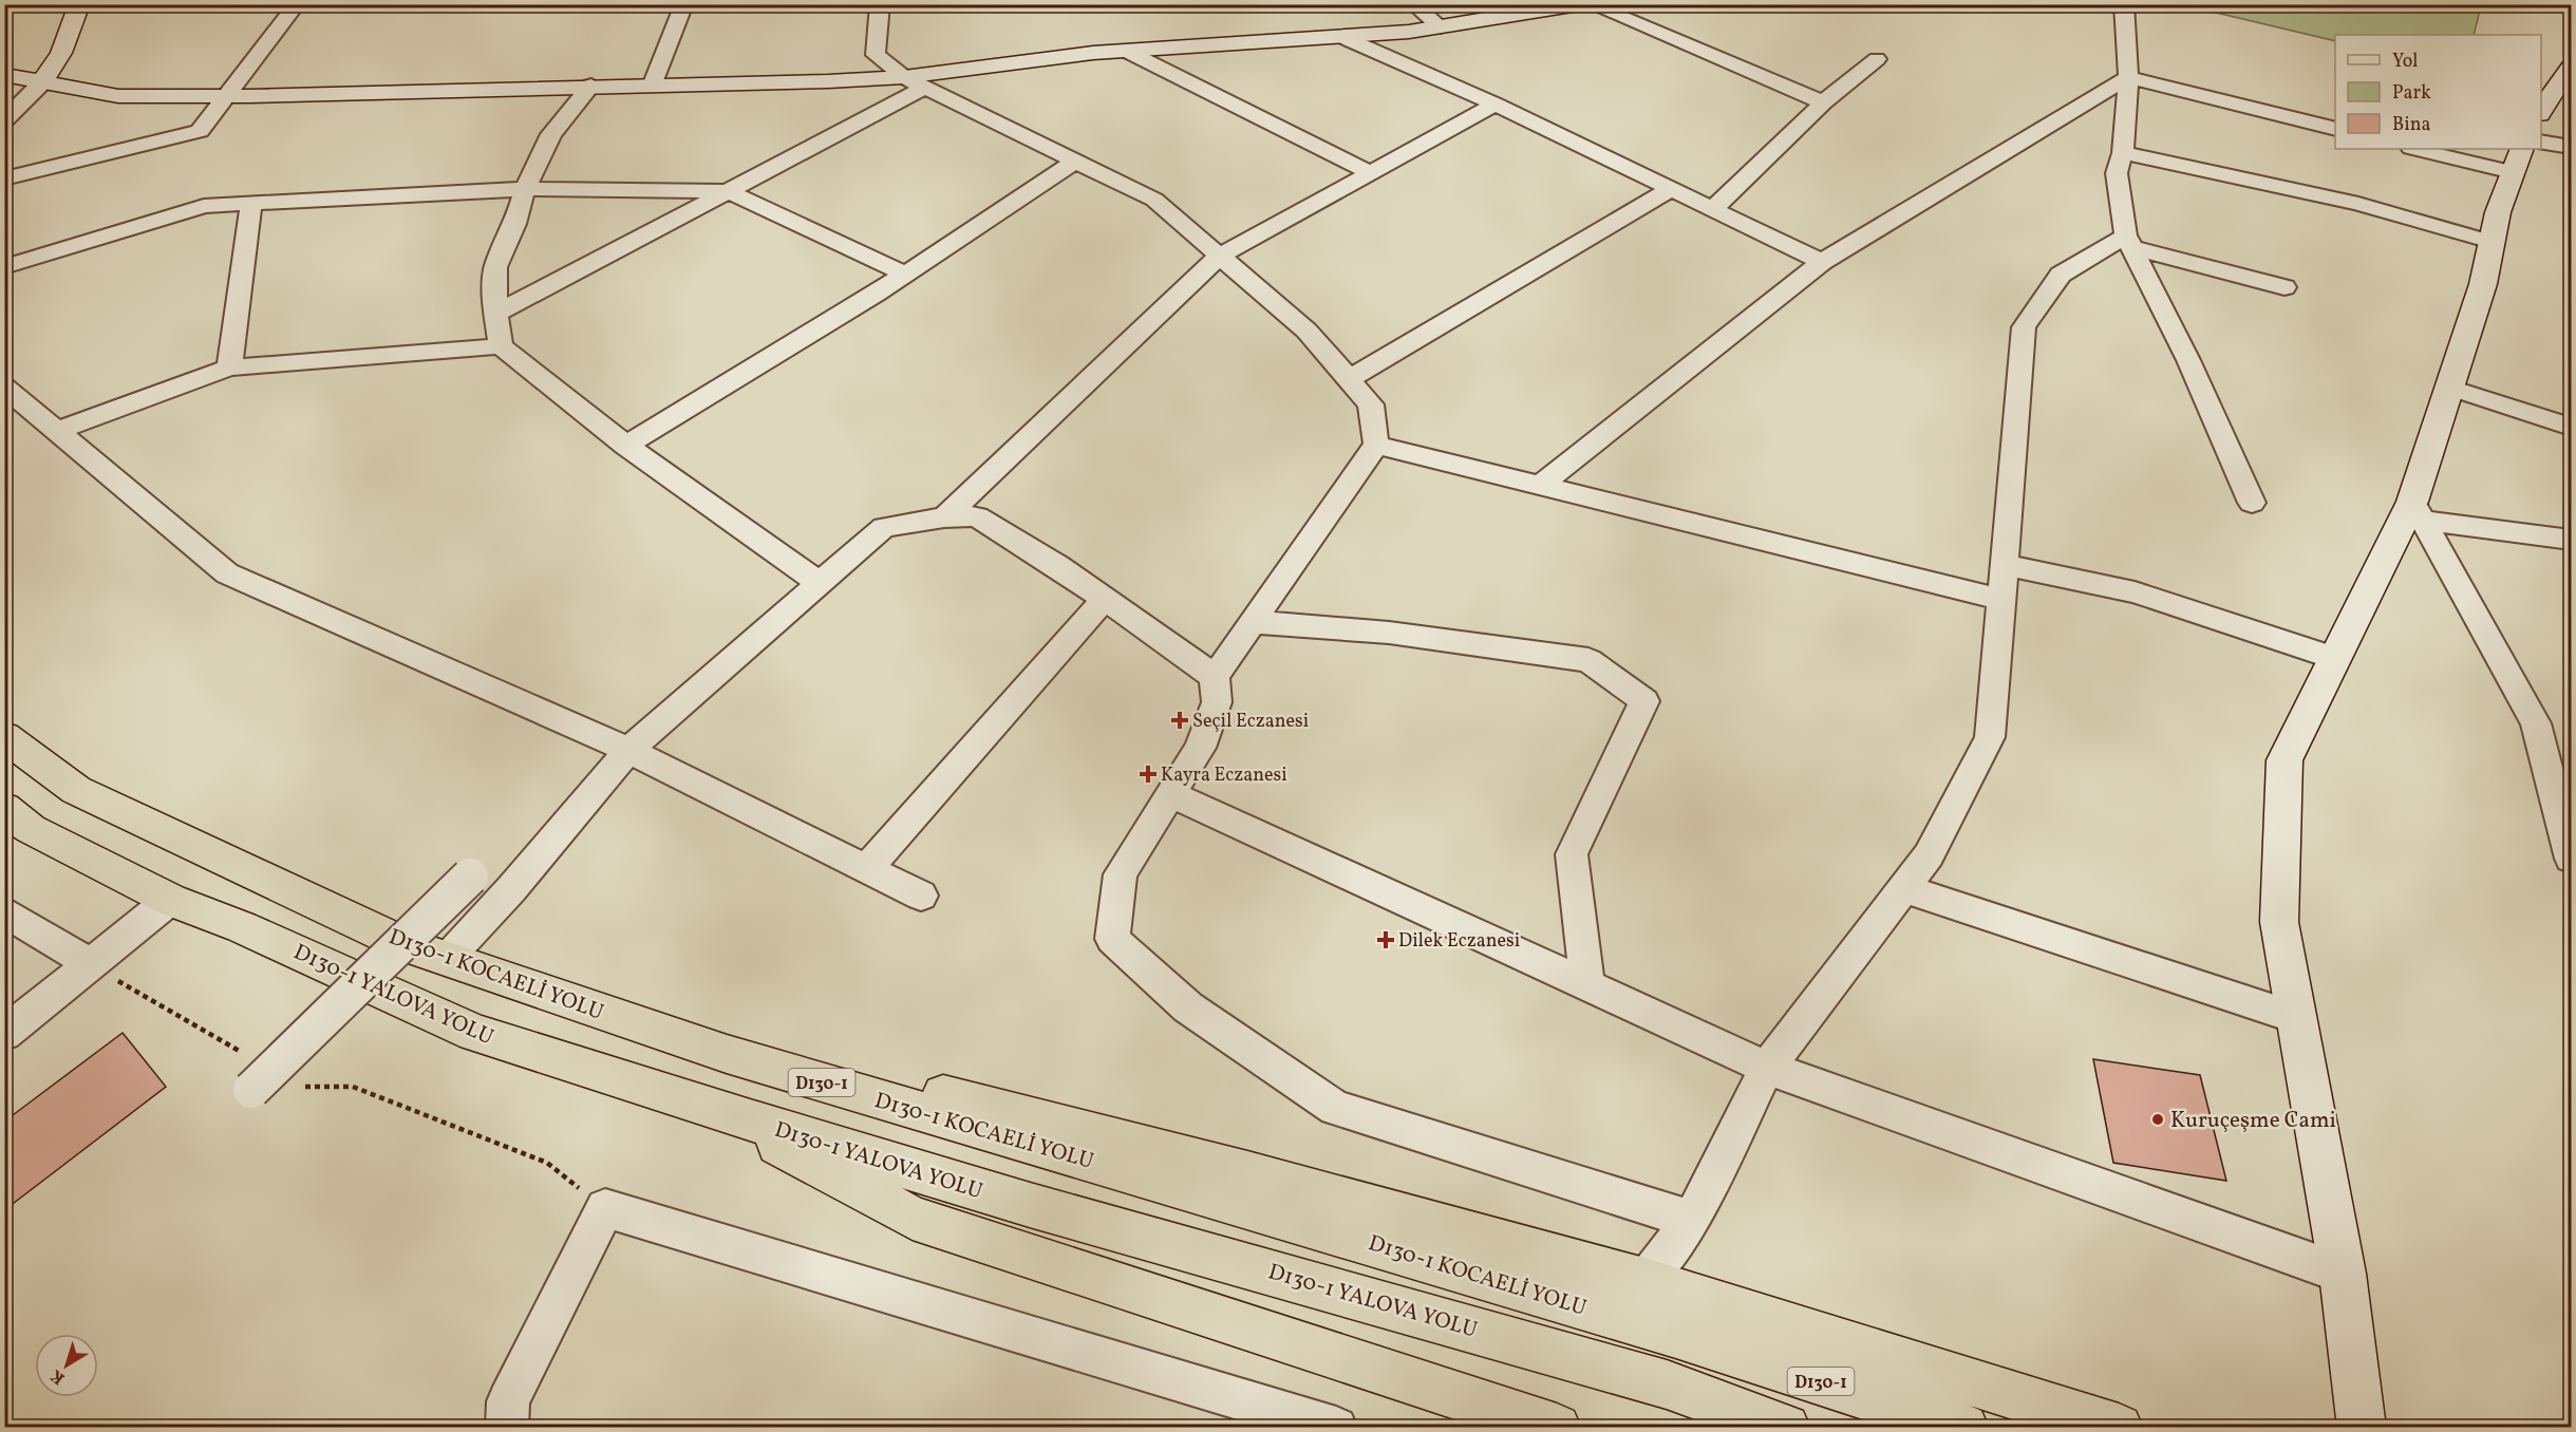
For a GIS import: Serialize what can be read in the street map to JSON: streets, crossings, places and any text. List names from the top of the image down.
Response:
{
  "streets": {
    "highway": ["D130-1 KOCAELİ YOLU", "D130-1 YALOVA YOLU", "D130-1"]
  },
  "places": {
    "health": ["Seçil Eczanesi", "Kayra Eczanesi", "Dilek Eczanesi"],
    "other": ["Kuruçeşme Cami"]
  },
  "legend": ["Yol", "Park", "Bina"],
  "north": "bottom left"
}
